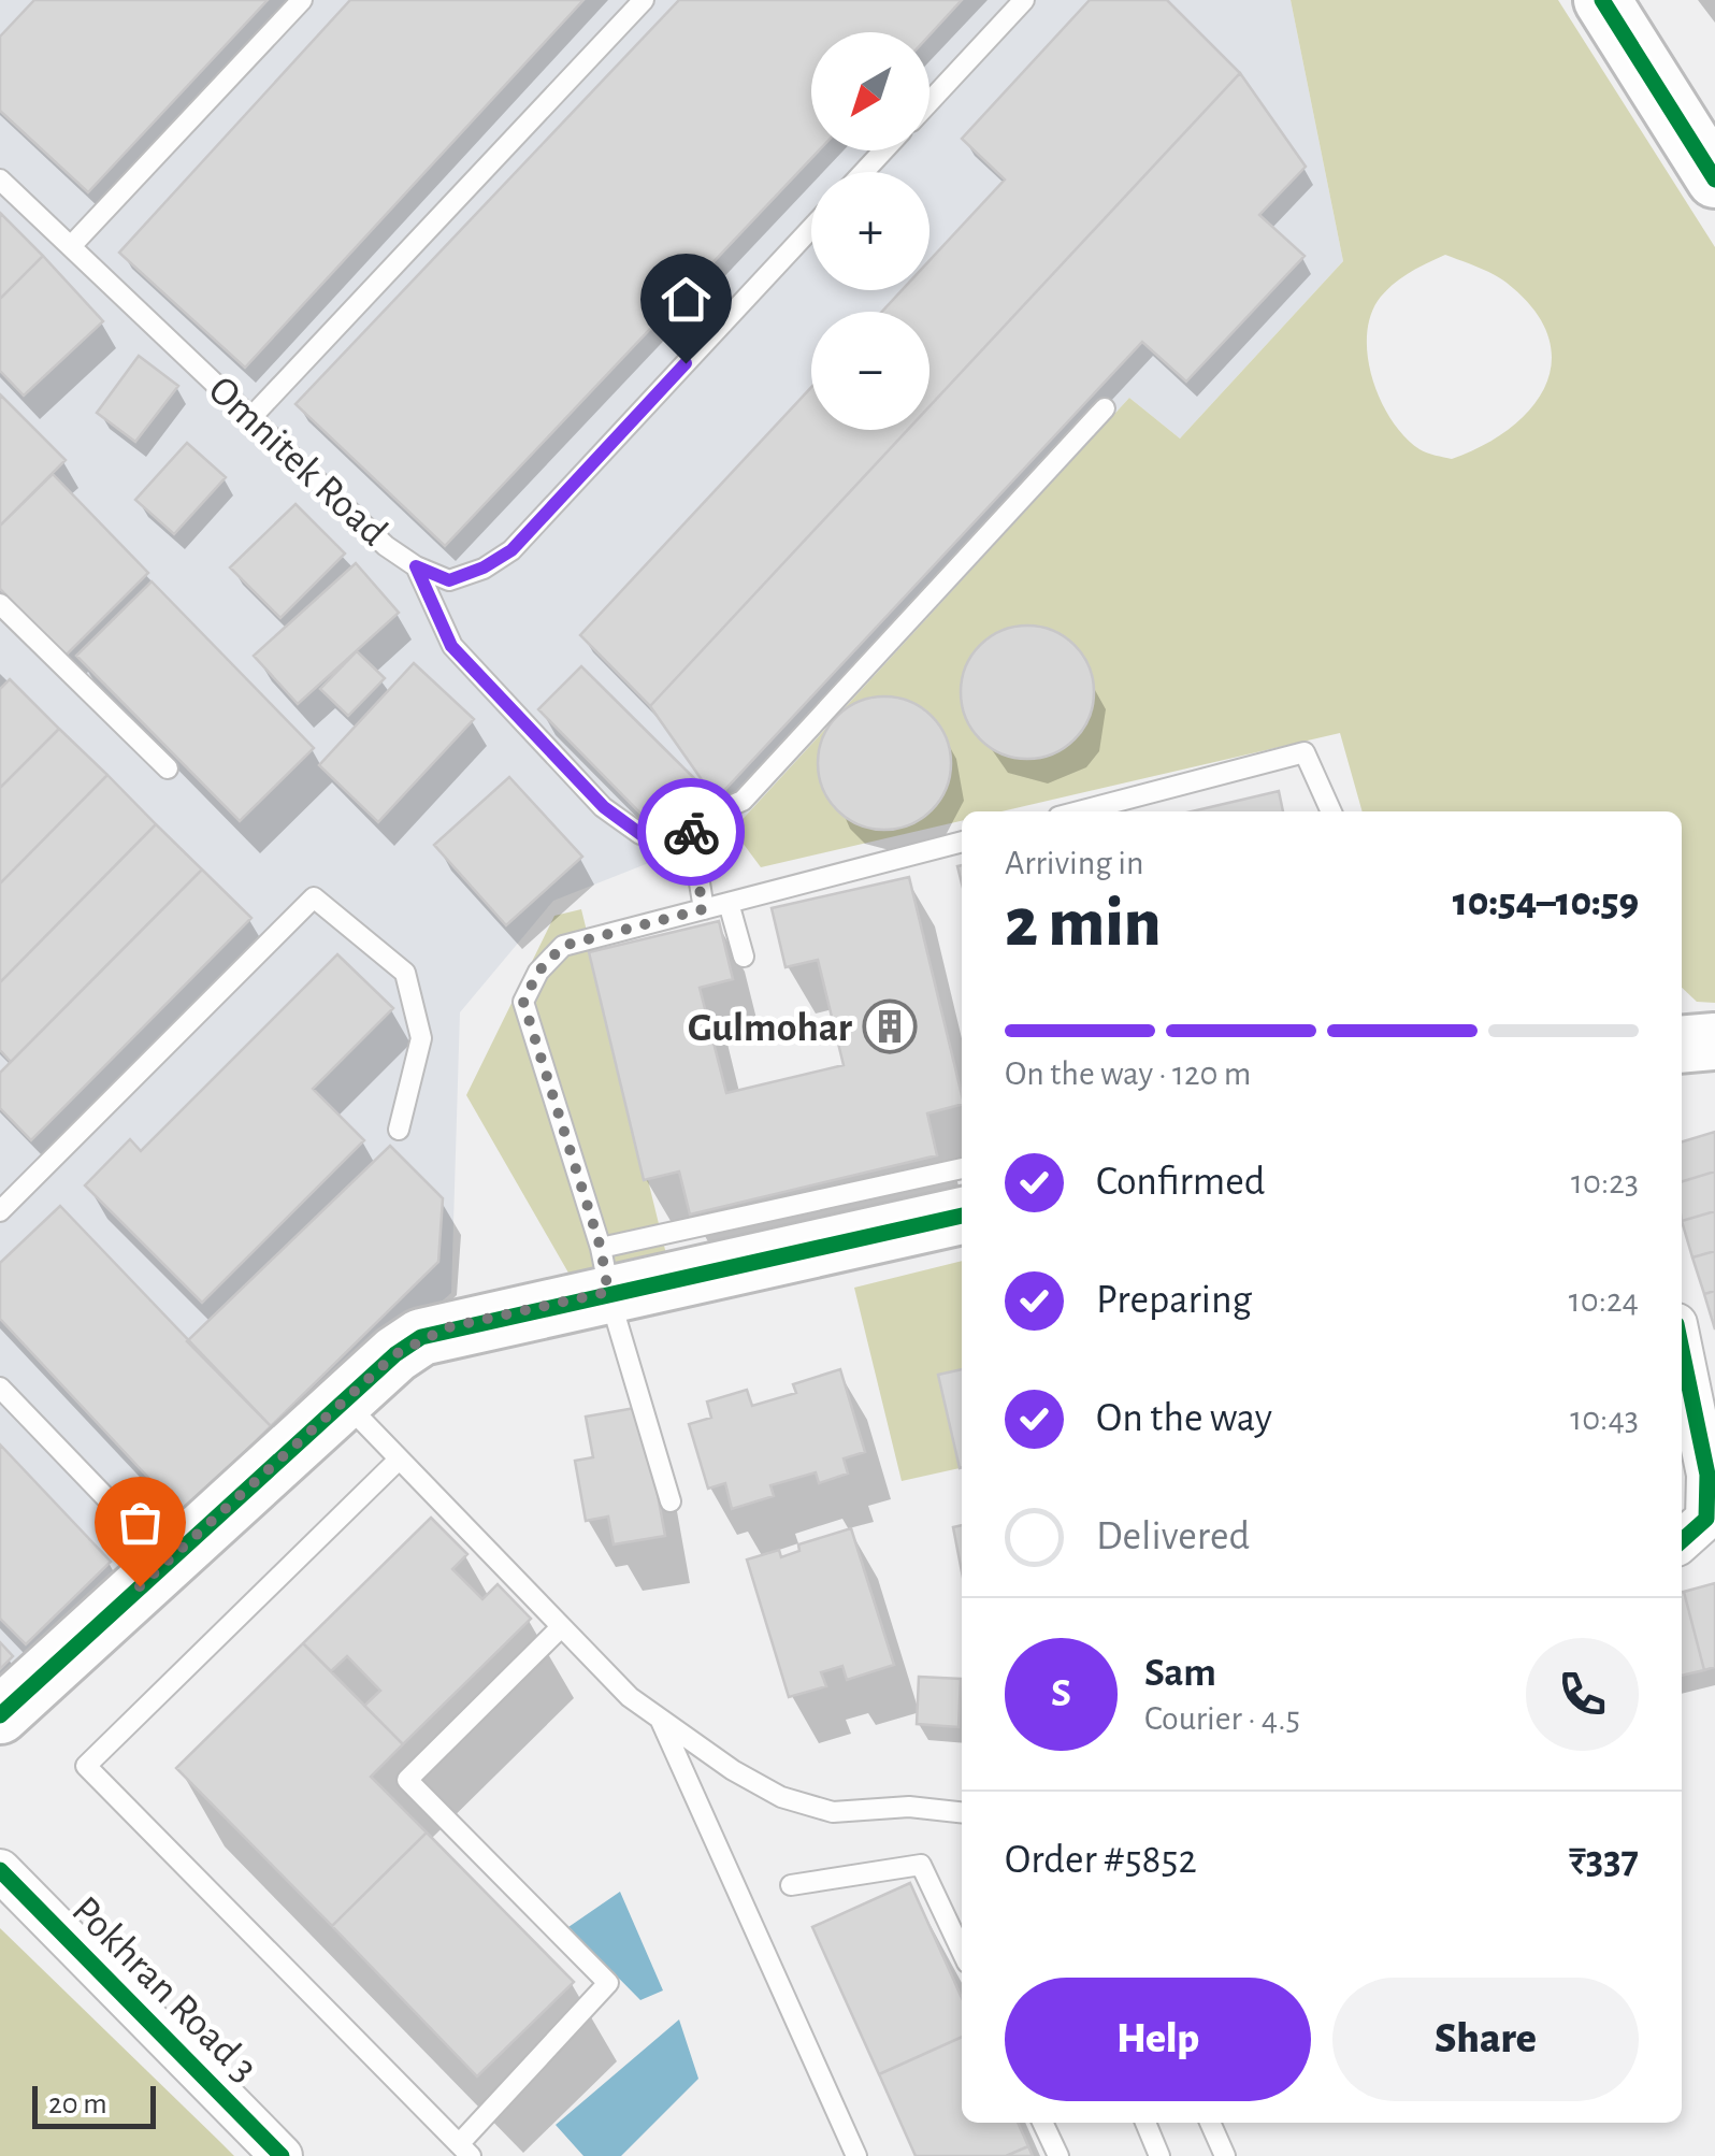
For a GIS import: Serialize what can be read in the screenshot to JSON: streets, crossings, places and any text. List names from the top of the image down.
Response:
{
  "streets": {
    "street": ["Pokhran Road 3"],
    "lane": ["Omnitek Road"]
  },
  "places": {
    "building": ["Gulmohar"]
  },
  "scale_bar": "20 m",
  "north": "bottom left",
  "page": {
    "map_buttons": ["+", "−"],
    "heading": ["2 min", "Arriving in", "10:54–10:59"],
    "panel": [
      "Sam",
      "Courier · 4.5",
      "Order #5852",
      "₹337"
    ],
    "bar": "On the way · 120 m",
    "list": [
      ["Confirmed", "10:23"],
      ["Preparing", "10:24"],
      ["On the way", "10:43"],
      "Delivered"
    ],
    "round": "S",
    "buttons": ["Help", "Share"],
    "scale": "20 m"
  }
}
